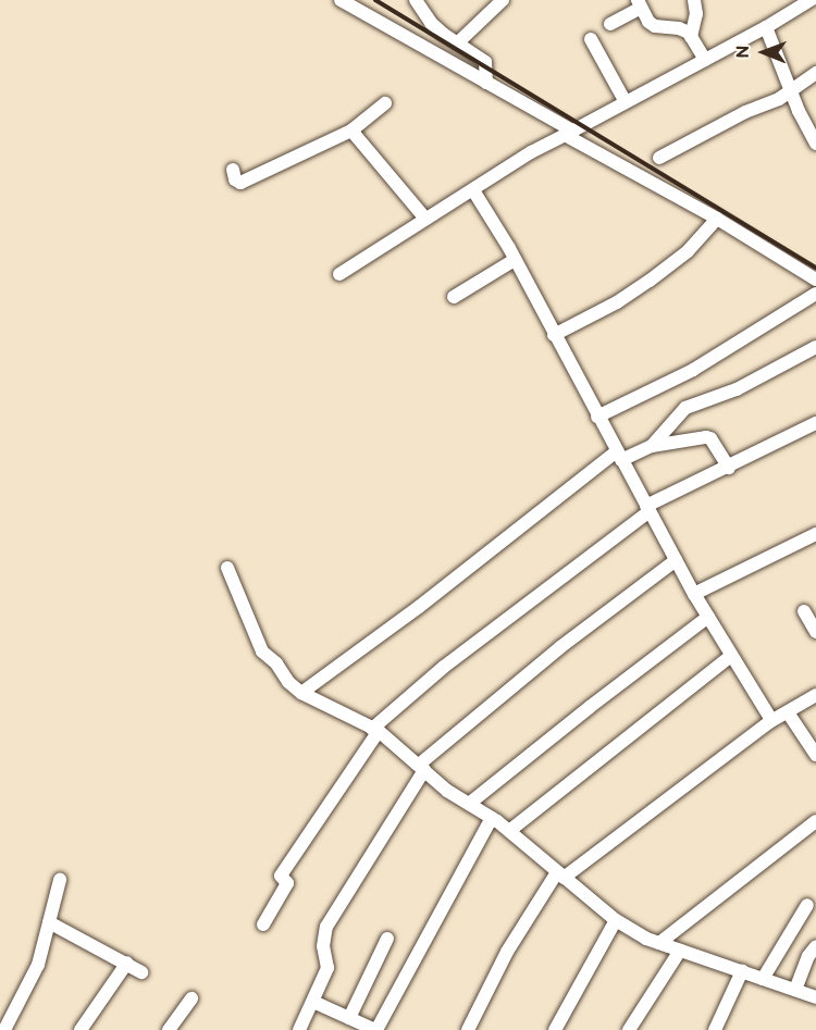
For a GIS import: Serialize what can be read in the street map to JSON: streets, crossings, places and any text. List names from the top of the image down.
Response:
{
  "north": "left"
}
